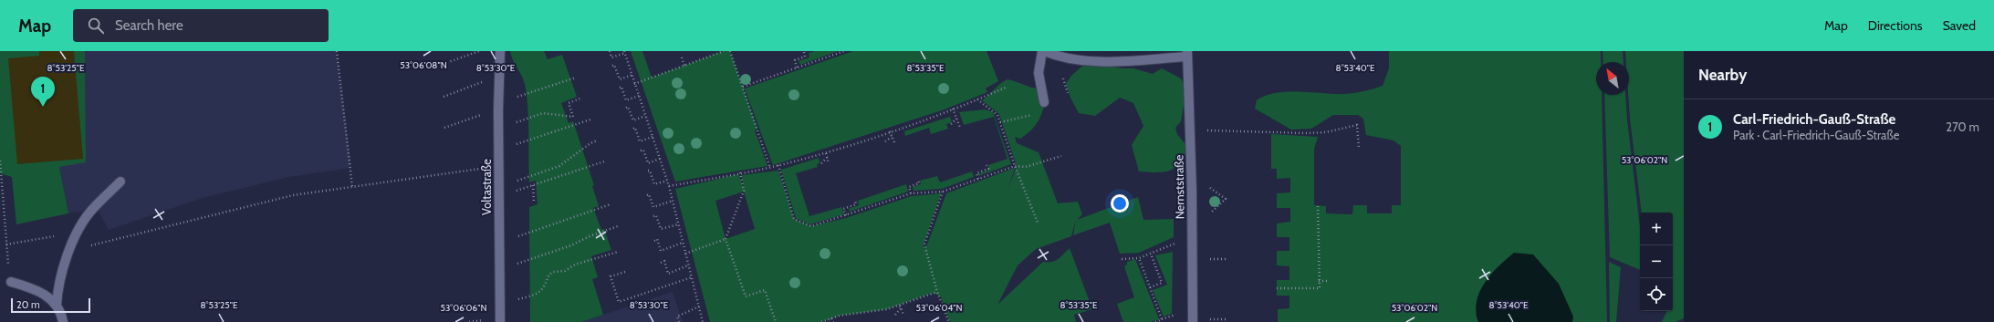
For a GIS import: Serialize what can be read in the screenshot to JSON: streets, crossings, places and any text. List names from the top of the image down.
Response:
{
  "streets": {
    "street": ["Voltastraße", "Nernststraße"]
  },
  "scale_bar": "20 m",
  "north": "top left",
  "page": {
    "header": "Map",
    "search": "Search here",
    "nav": ["Map", "Directions", "Saved"],
    "heading": "Nearby",
    "pins": "1",
    "list": [
      {
        "mark": "1",
        "name": "Carl-Friedrich-Gauß-Straße",
        "note": "Park · Carl-Friedrich-Gauß-Straße",
        "value": "270 m"
      }
    ],
    "map_buttons": ["+", "−"],
    "scale": "20 m"
  },
  "coordinates": [
    "53°06'08\"N",
    "8°53'30\"E",
    "8°53'25\"E",
    "8°53'35\"E",
    "8°53'40\"E",
    "53°06'02\"N",
    "53°06'06\"N",
    "53°06'04\"N"
  ]
}
